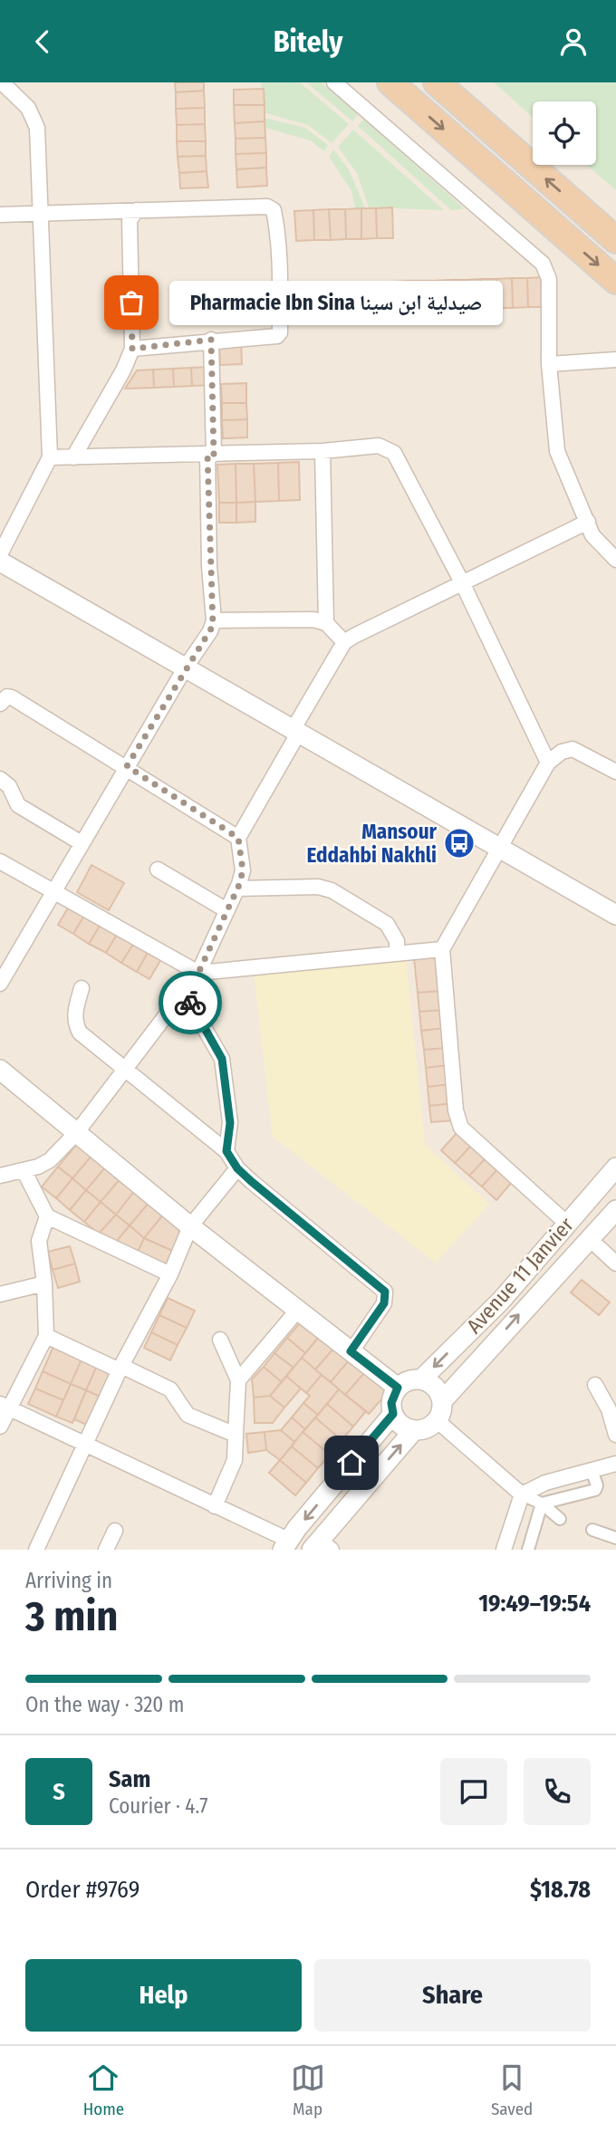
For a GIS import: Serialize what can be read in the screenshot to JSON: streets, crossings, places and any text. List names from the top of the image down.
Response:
{
  "streets": {
    "street": ["Avenue 11 Janvier"]
  },
  "places": {
    "other": ["Pharmacie Ibn Sina صيدلية ابن سينا"],
    "bus stop": ["Mansour Eddahbi Nakhli"]
  },
  "page": {
    "header": "Bitely",
    "bubble": "Pharmacie Ibn Sina صيدلية ابن سينا",
    "heading": ["3 min", "Arriving in", "19:49–19:54"],
    "panel": [
      "Sam",
      "Courier · 4.7",
      "Order #9769",
      "$18.78"
    ],
    "bar": "On the way · 320 m",
    "round": "S",
    "buttons": ["Help", "Share"],
    "tabs": ["Home", "Map", "Saved"]
  }
}
